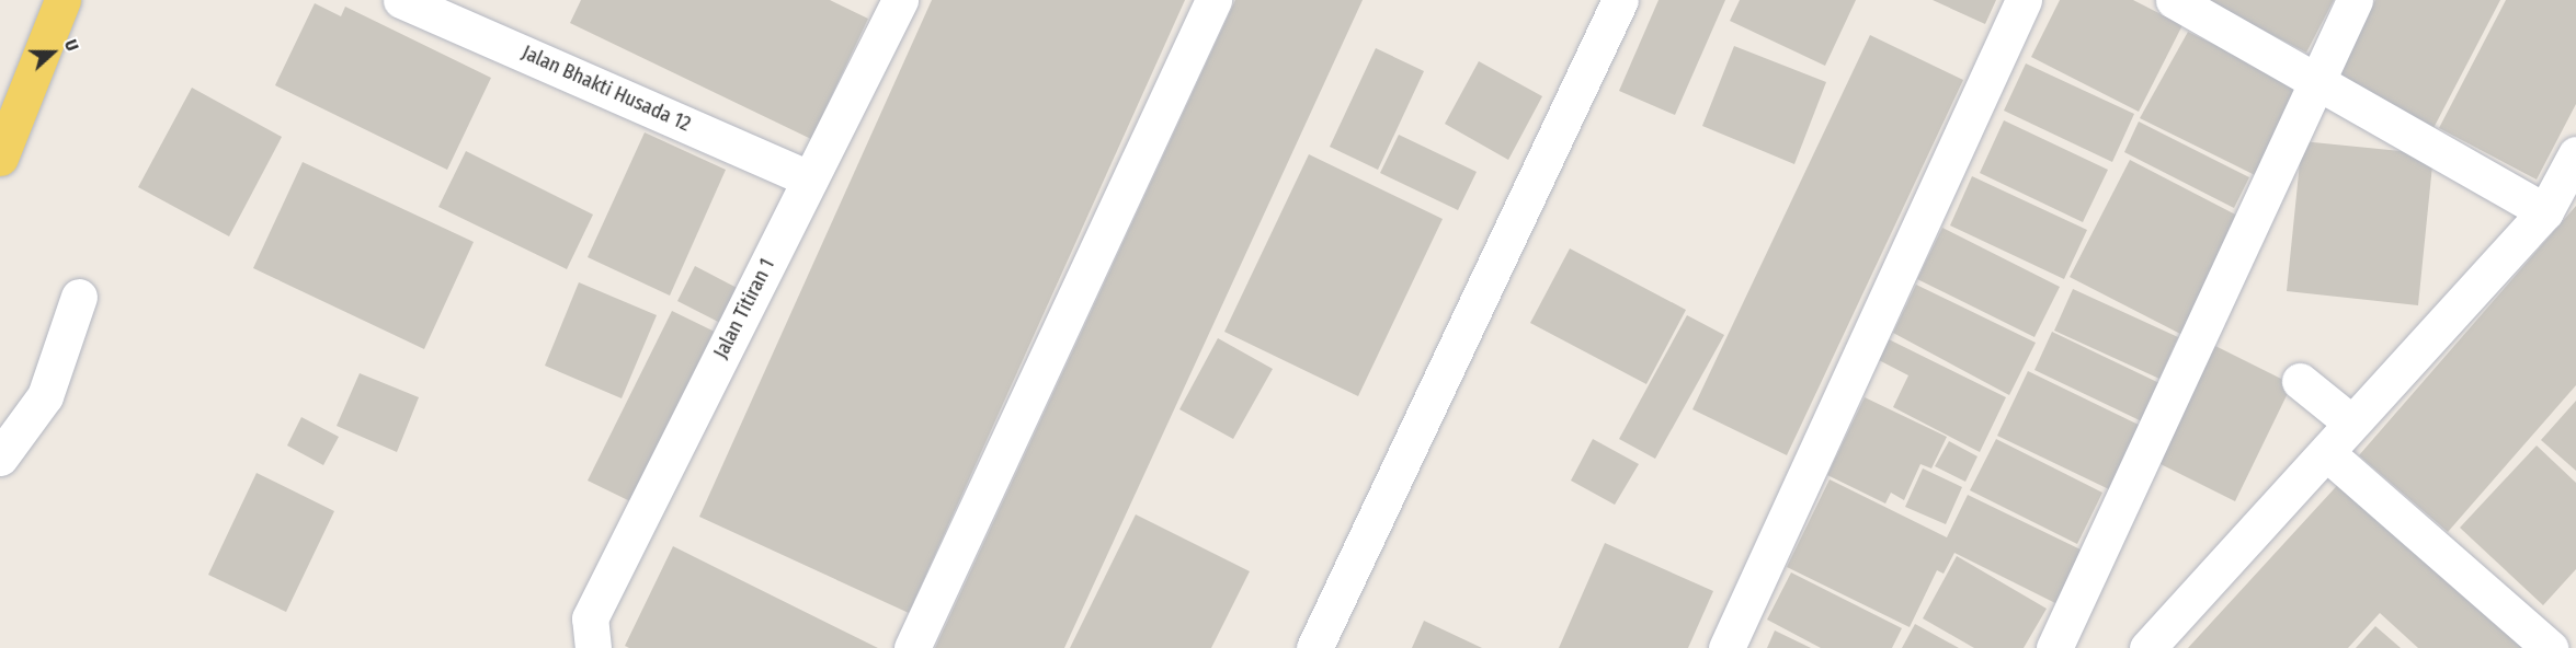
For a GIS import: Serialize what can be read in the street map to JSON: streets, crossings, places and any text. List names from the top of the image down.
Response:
{
  "streets": {
    "street": ["Jalan Bhakti Husada 12", "Jalan Titiran 1"]
  },
  "crossings": [
    ["Jalan Bhakti Husada 12", "Jalan Titiran 1"]
  ],
  "north": "right"
}
